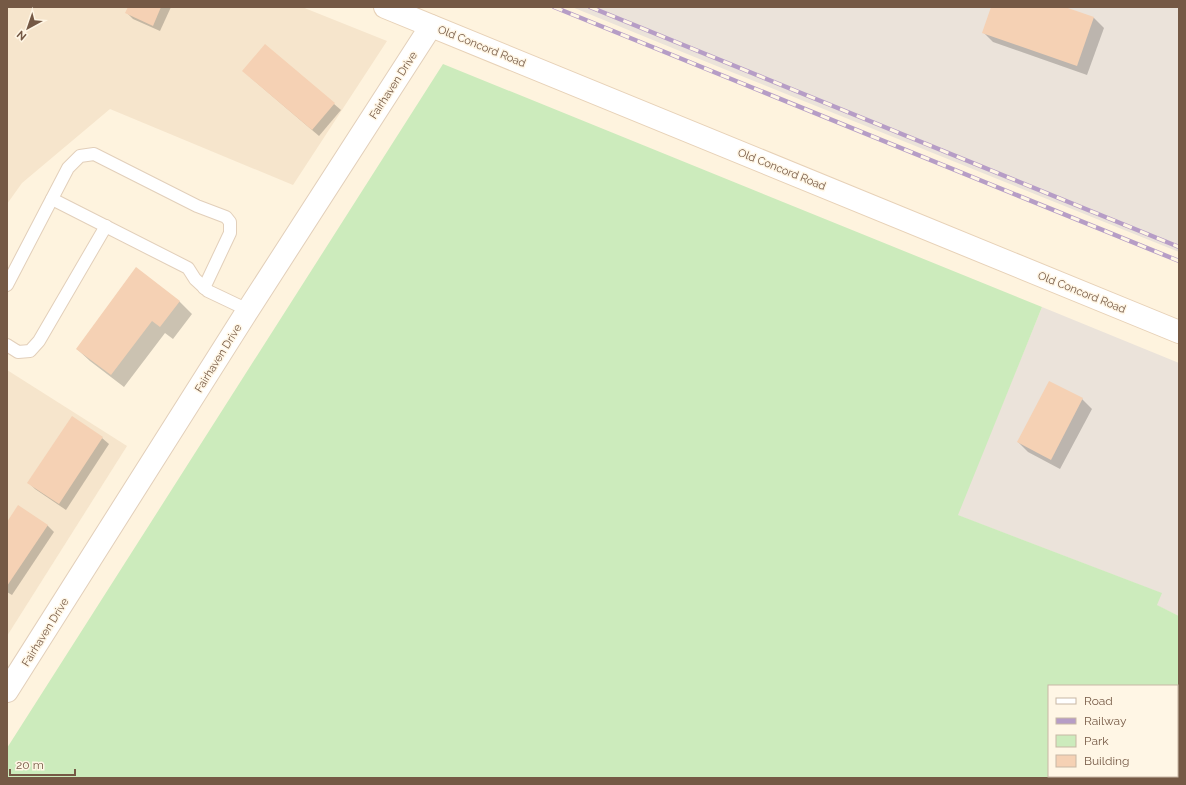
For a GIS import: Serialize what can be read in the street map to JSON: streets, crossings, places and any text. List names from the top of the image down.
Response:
{
  "streets": {
    "street": ["Old Concord Road", "Fairhaven Drive"]
  },
  "crossings": [
    ["Old Concord Road", "Fairhaven Drive"]
  ],
  "legend": [
    "Road",
    "Railway",
    "Park",
    "Building"
  ],
  "scale_bar": "20 m",
  "north": "bottom left"
}
